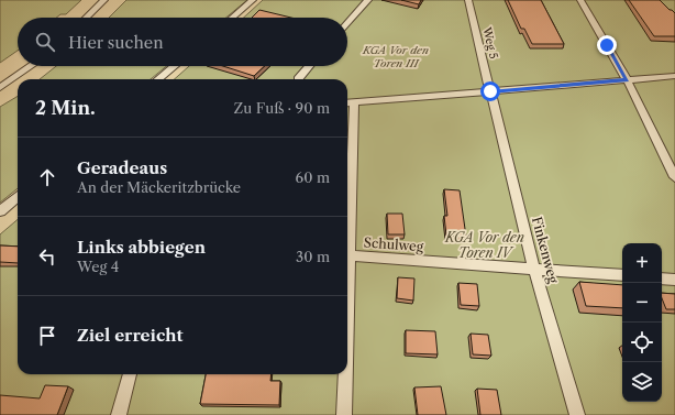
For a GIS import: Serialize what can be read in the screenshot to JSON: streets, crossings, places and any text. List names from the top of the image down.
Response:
{
  "streets": {
    "lane": ["Weg 5", "Schulweg", "Finkenweg"]
  },
  "crossings": [
    ["Weg 5", "Finkenweg"],
    ["Schulweg", "Finkenweg"]
  ],
  "parks": ["KGA Vor den Toren III", "KGA Vor den Toren IV"],
  "page": {
    "search": "Hier suchen",
    "heading": ["2 Min.", "Zu Fuß · 90 m"],
    "list": [
      ["Geradeaus", "An der Mäckeritzbrücke", "60 m"],
      ["Links abbiegen", "Weg 4", "30 m"],
      "Ziel erreicht"
    ],
    "map_buttons": ["+", "−"]
  }
}
